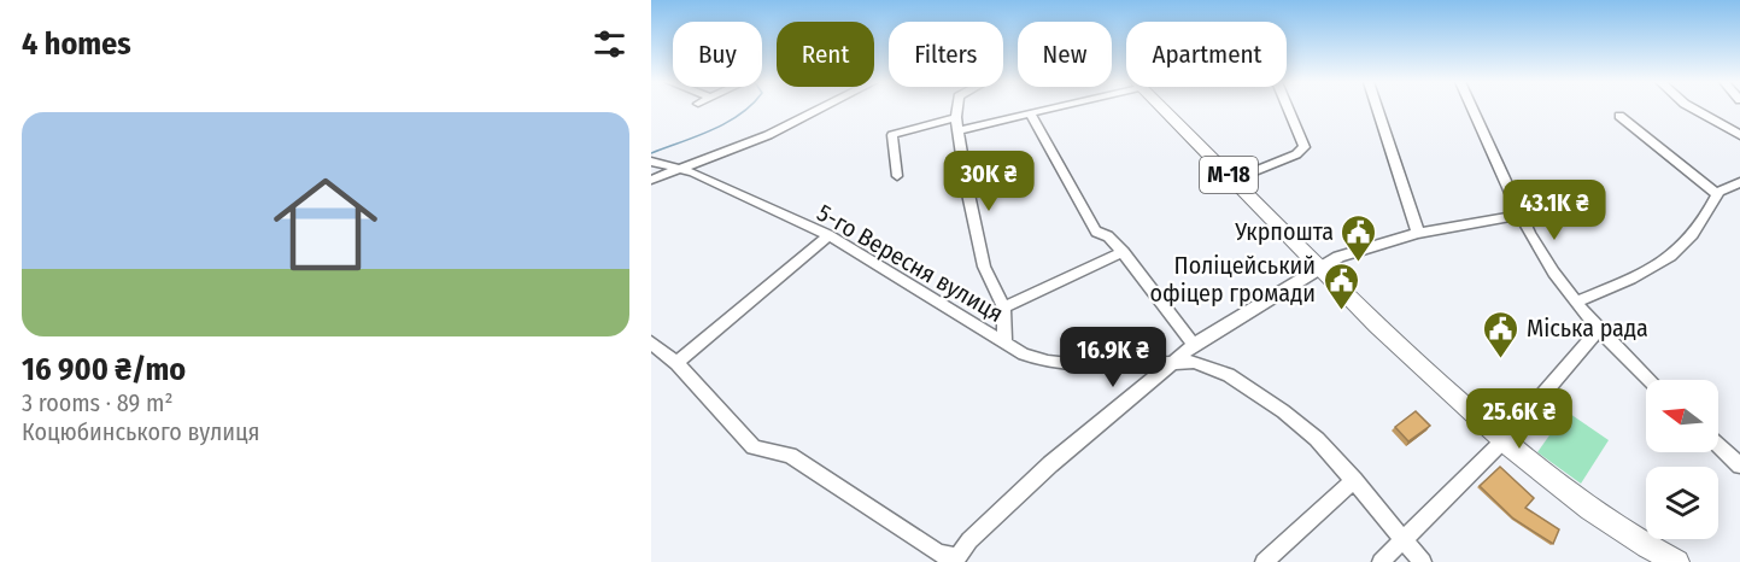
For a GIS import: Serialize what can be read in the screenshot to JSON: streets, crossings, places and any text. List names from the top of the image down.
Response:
{
  "streets": {
    "highway": ["М-18"],
    "street": ["5-го Вересня вулиця"]
  },
  "places": {
    "public building": ["Укрпошта", "Поліцейський офіцер громади", "Міська рада"]
  },
  "north": "left",
  "page": {
    "heading": "4 homes",
    "chip": [
      "Buy",
      "Rent",
      "Filters",
      "New",
      "Apartment"
    ],
    "list": [
      {
        "name": "16 900 ₴/mo",
        "note": "3 rooms · 89 m² · Коцюбинського вулиця"
      }
    ],
    "price": [
      "30K ₴",
      "43.1K ₴",
      "16.9K ₴",
      "25.6K ₴"
    ]
  }
}
